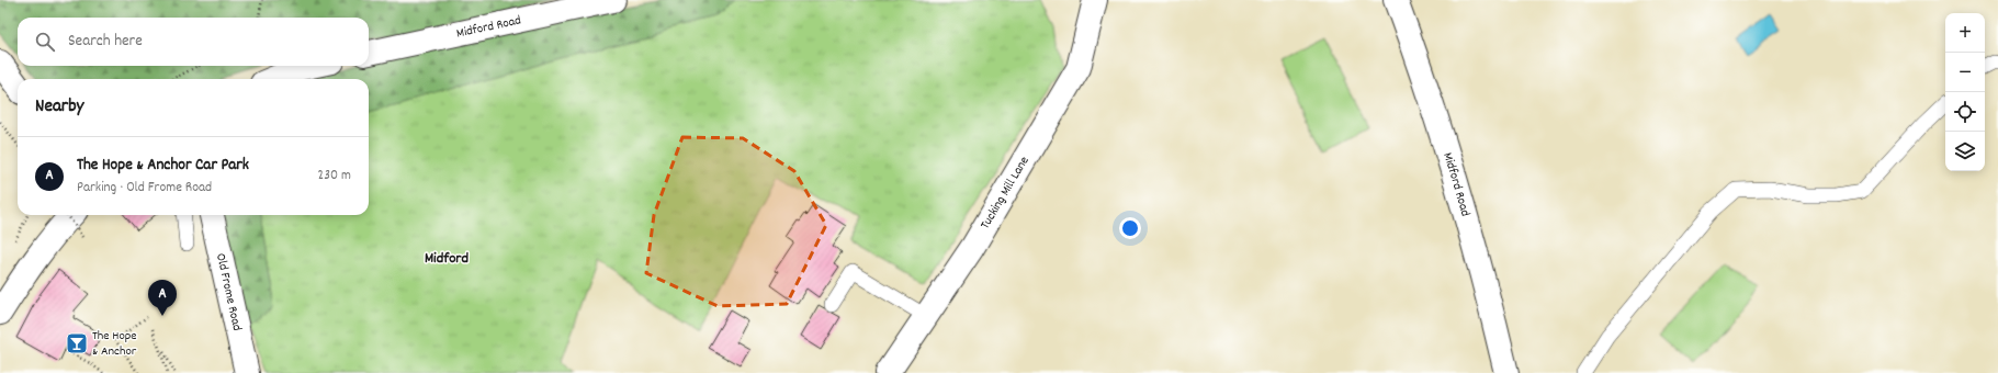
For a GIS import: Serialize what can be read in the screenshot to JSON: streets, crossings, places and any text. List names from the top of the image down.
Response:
{
  "streets": {
    "main road": ["Midford Road", "Tucking Mill Lane", "Old Frome Road"]
  },
  "districts": ["Midford"],
  "places": {
    "bar": ["The Hope & Anchor"]
  },
  "page": {
    "map_buttons": ["+", "−"],
    "search": "Search here",
    "heading": "Nearby",
    "list": [
      {
        "mark": "A",
        "name": "The Hope & Anchor Car Park",
        "note": "Parking · Old Frome Road",
        "value": "230 m"
      }
    ],
    "pins": "A"
  }
}
